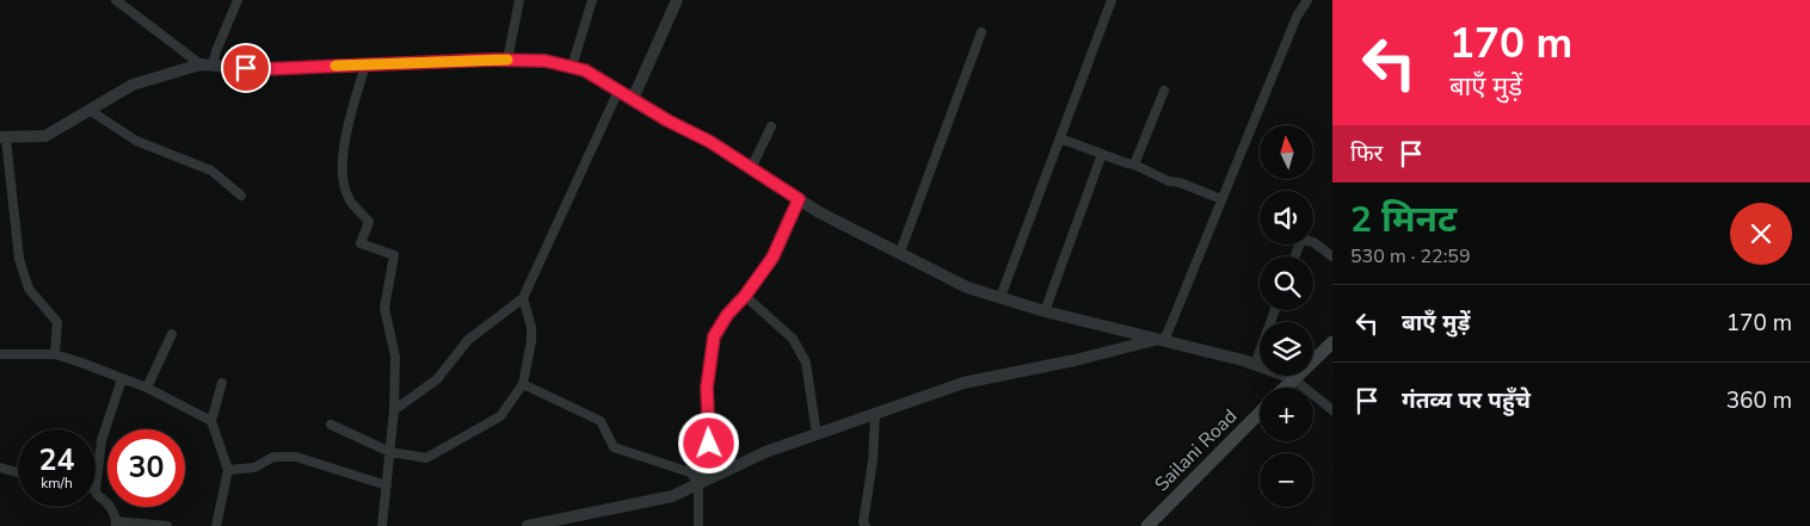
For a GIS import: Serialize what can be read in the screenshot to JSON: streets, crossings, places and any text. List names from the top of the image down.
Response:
{
  "streets": {
    "main road": ["Sailani Road"]
  },
  "north": "top",
  "page": {
    "turn": ["170 m", "बाएँ मुड़ें"],
    "map_buttons": ["+", "−"],
    "then": "फिर",
    "heading": ["2 मिनट", "530 m · 22:59"],
    "list": [
      {
        "name": "बाएँ मुड़ें",
        "value": "170 m"
      },
      {
        "name": "गंतव्य पर पहुँचे",
        "value": "360 m"
      }
    ],
    "speed": "24 km/h",
    "limit": "30"
  }
}
